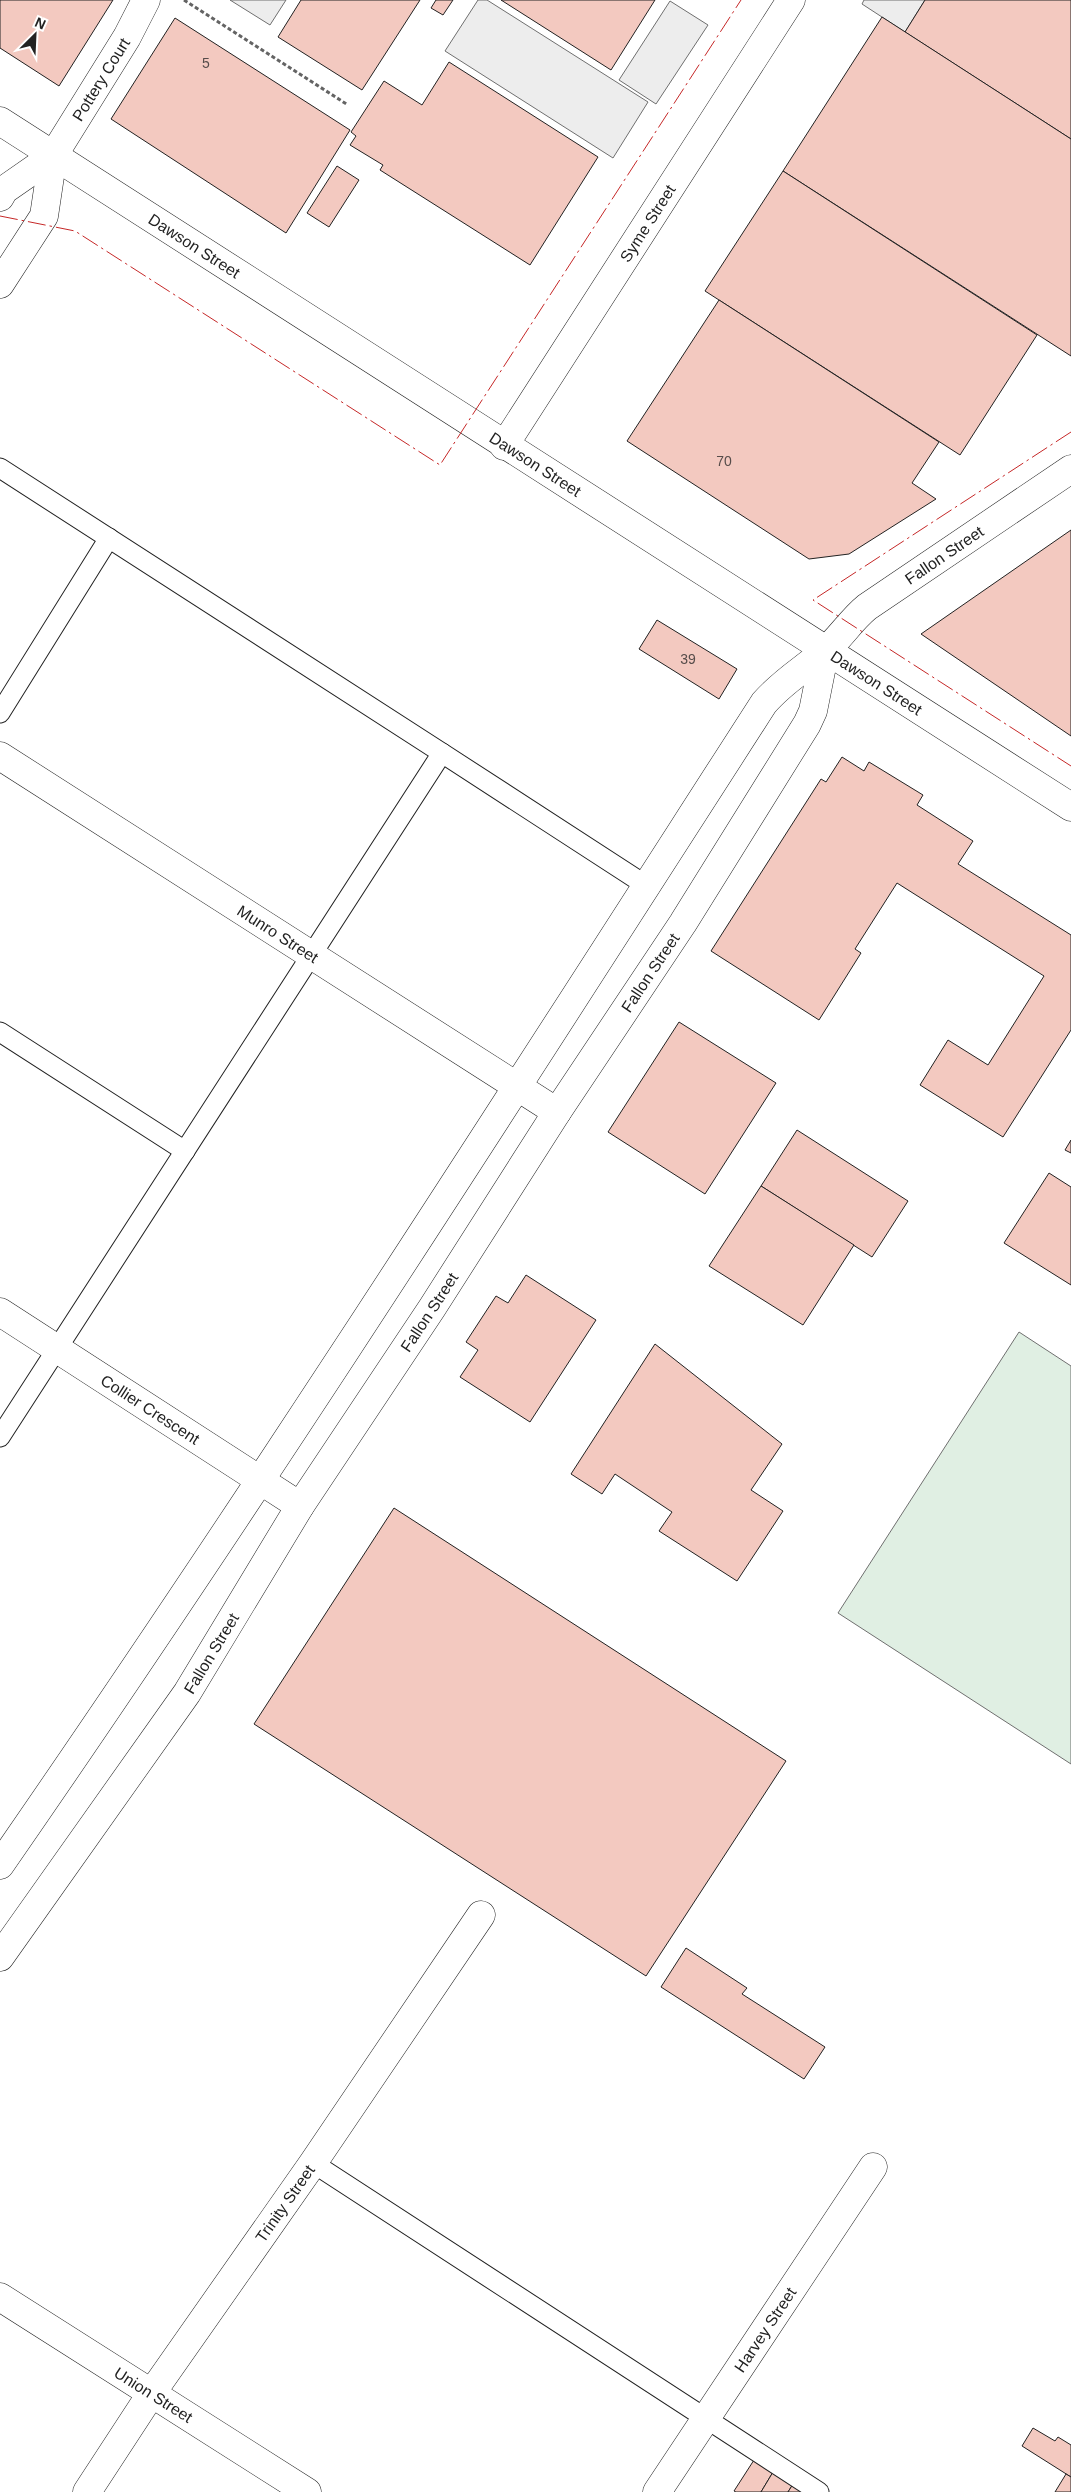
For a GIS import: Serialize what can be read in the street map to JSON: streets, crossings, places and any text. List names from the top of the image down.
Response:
{
  "streets": {
    "street": [
      "Pottery Court",
      "Syme Street",
      "Dawson Street",
      "Fallon Street",
      "Munro Street",
      "Collier Crescent",
      "Trinity Street",
      "Harvey Street",
      "Union Street"
    ]
  },
  "crossings": [
    ["Pottery Court", "Dawson Street"],
    ["Syme Street", "Dawson Street"],
    ["Dawson Street", "Fallon Street"],
    ["Fallon Street", "Munro Street"],
    ["Fallon Street", "Collier Crescent"],
    ["Trinity Street", "Union Street"]
  ],
  "house_numbers": ["5", "70", "39"],
  "north": "top right"
}
